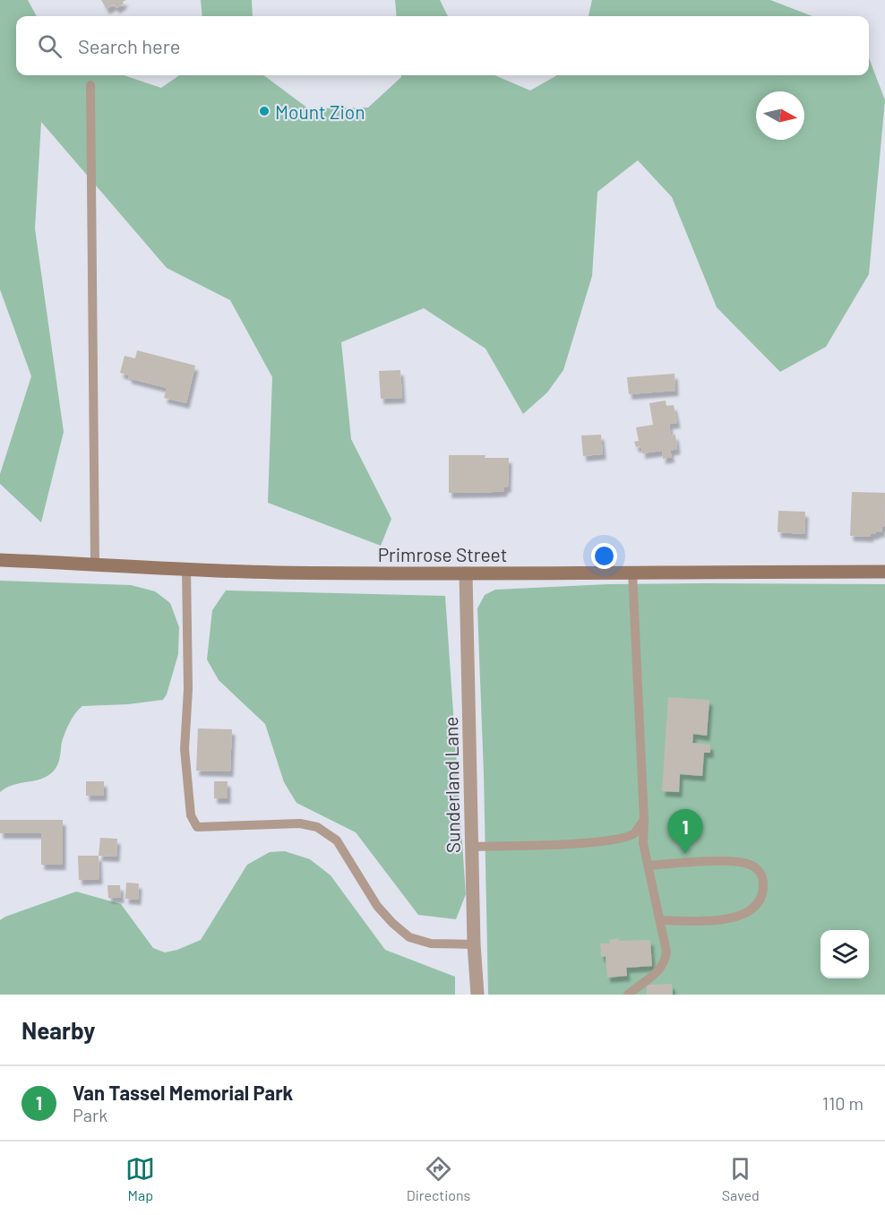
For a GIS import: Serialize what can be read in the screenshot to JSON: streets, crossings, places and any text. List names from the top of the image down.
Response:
{
  "streets": {
    "main road": ["Primrose Street"],
    "street": ["Sunderland Lane"]
  },
  "crossings": [
    ["Primrose Street", "Sunderland Lane"]
  ],
  "places": ["Mount Zion"],
  "north": "right",
  "page": {
    "search": "Search here",
    "pins": "1",
    "heading": "Nearby",
    "list": [
      {
        "mark": "1",
        "name": "Van Tassel Memorial Park",
        "note": "Park",
        "value": "110 m"
      }
    ],
    "nav": ["Map", "Directions", "Saved"]
  }
}
